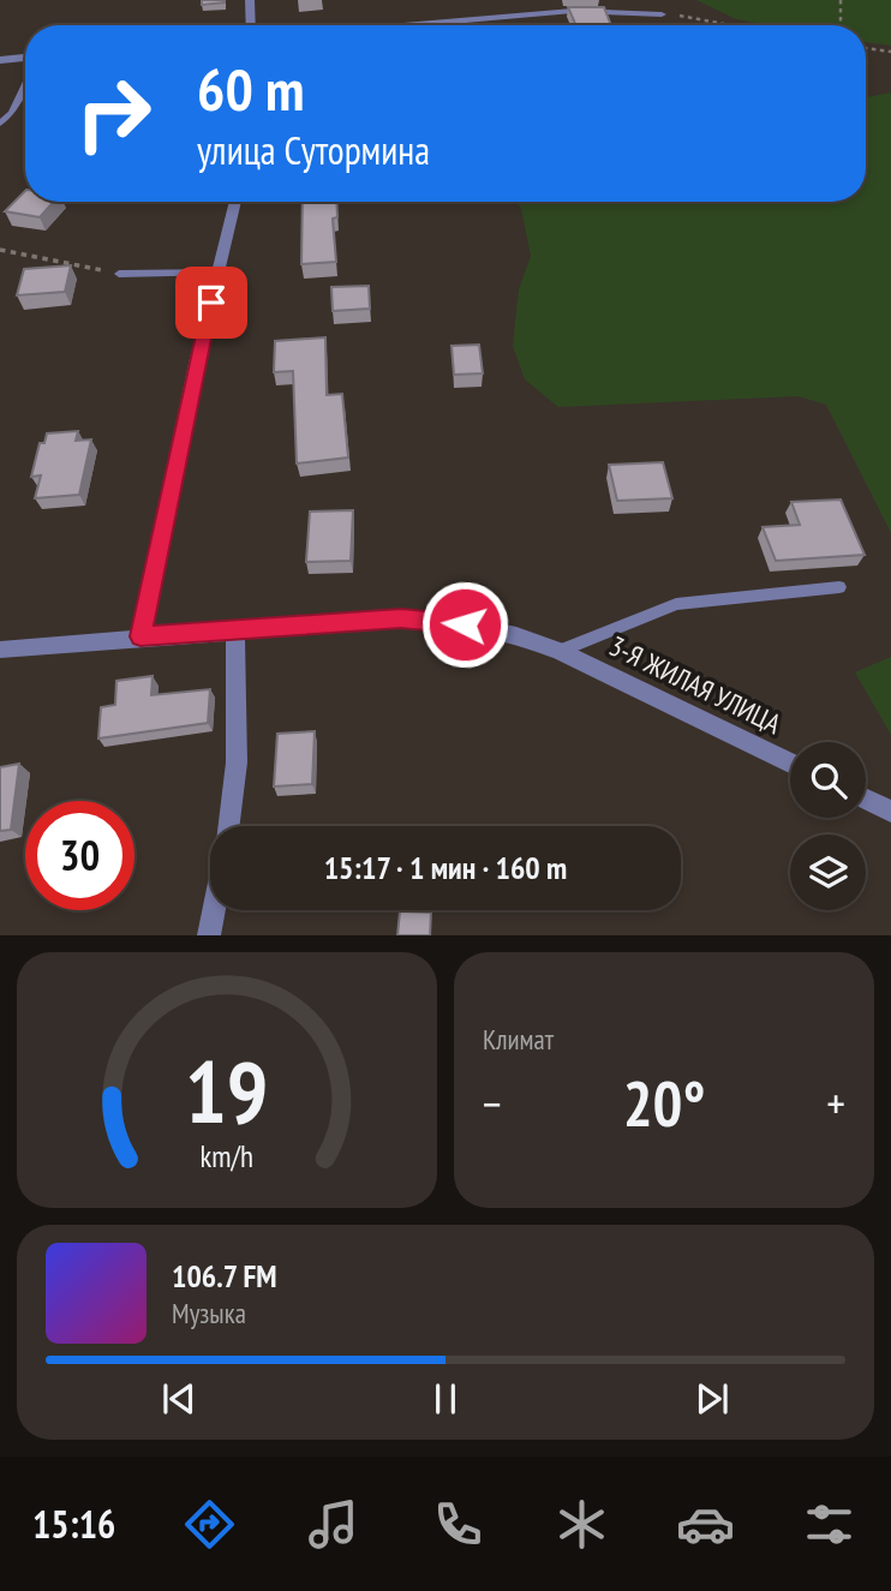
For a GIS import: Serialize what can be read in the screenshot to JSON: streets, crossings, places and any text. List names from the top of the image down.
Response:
{
  "streets": {
    "street": ["3-Я ЖИЛАЯ УЛИЦА"]
  },
  "page": {
    "turn": ["60 m", "улица Сутормина"],
    "limit": "30",
    "trip": "15:17 · 1 мин · 160 m",
    "tile": "Климат",
    "heat": ["−", "20°", "+"],
    "song": ["106.7 FM", "Музыка"],
    "tabs": "15:16",
    "gauge": ["19", "km/h"]
  }
}
